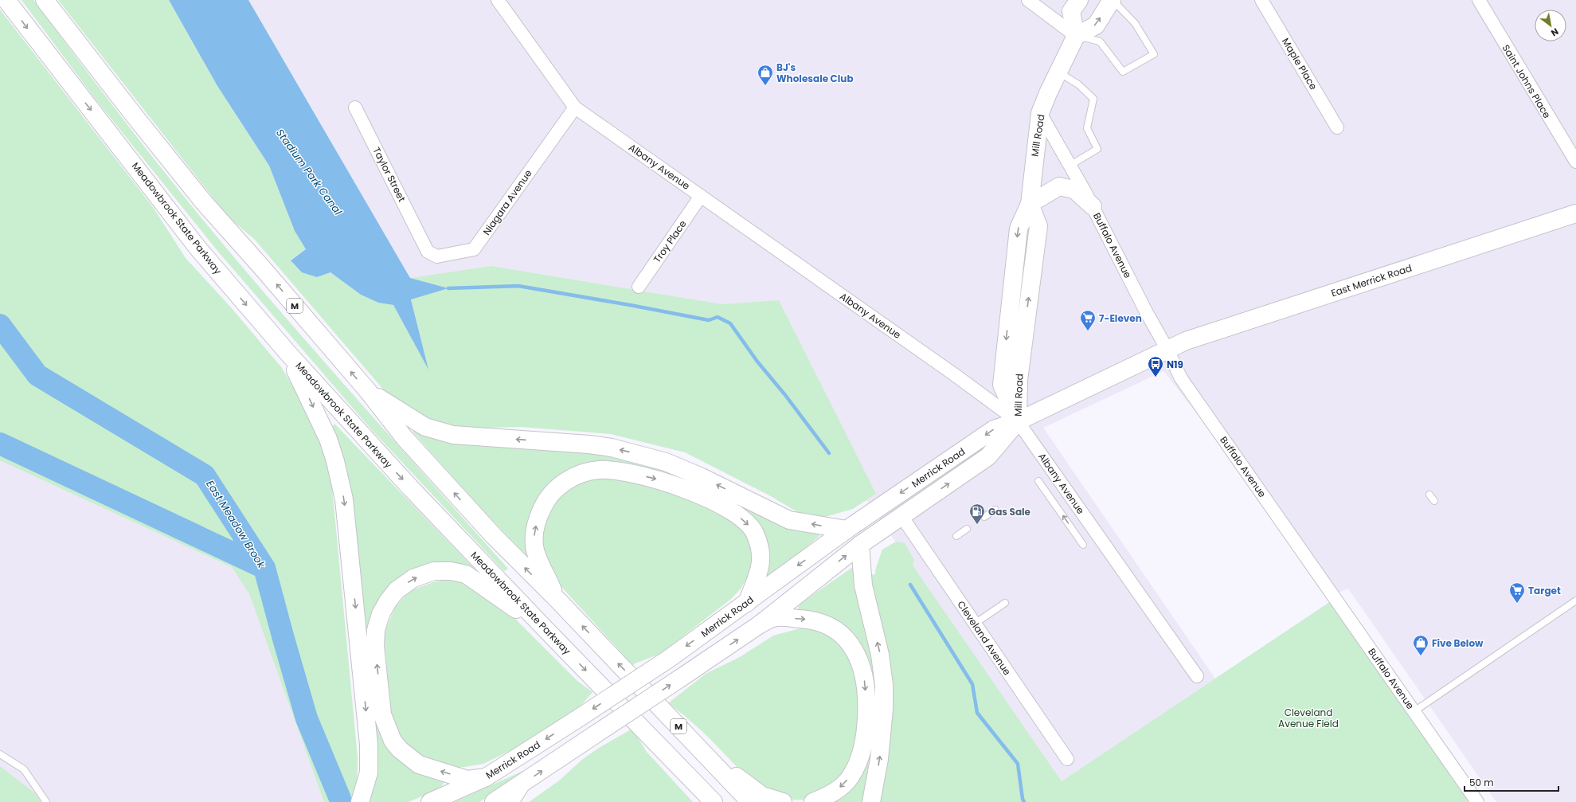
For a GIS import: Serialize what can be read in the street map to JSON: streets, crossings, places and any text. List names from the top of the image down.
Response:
{
  "streets": {
    "main road": [
      "Mill Road",
      "Meadowbrook State Parkway",
      "East Merrick Road",
      "M",
      "Merrick Road"
    ],
    "street": [
      "Maple Place",
      "Saint Johns Place",
      "Albany Avenue",
      "Taylor Street",
      "Niagara Avenue",
      "Troy Place",
      "Buffalo Avenue",
      "Cleveland Avenue"
    ]
  },
  "crossings": [
    ["Mill Road", "Albany Avenue"],
    ["Mill Road", "Buffalo Avenue"],
    ["Mill Road", "Merrick Road"],
    ["Albany Avenue", "Niagara Avenue"],
    ["Albany Avenue", "Troy Place"],
    ["Albany Avenue", "Merrick Road"],
    ["Taylor Street", "Niagara Avenue"],
    ["Buffalo Avenue", "East Merrick Road"],
    ["Buffalo Avenue", "Merrick Road"],
    ["East Merrick Road", "Merrick Road"],
    ["Merrick Road", "Cleveland Avenue"]
  ],
  "water": ["Stadium Park Canal", "East Meadow Brook"],
  "parks": ["Cleveland Avenue Field"],
  "places": {
    "shop": ["BJ's Wholesale Club", "Five Below"],
    "supermarket": ["7-Eleven", "Target"],
    "bus stop": ["N19"],
    "fuel station": ["Gas Sale"]
  },
  "scale_bar": "50 m",
  "north": "bottom right"
}
